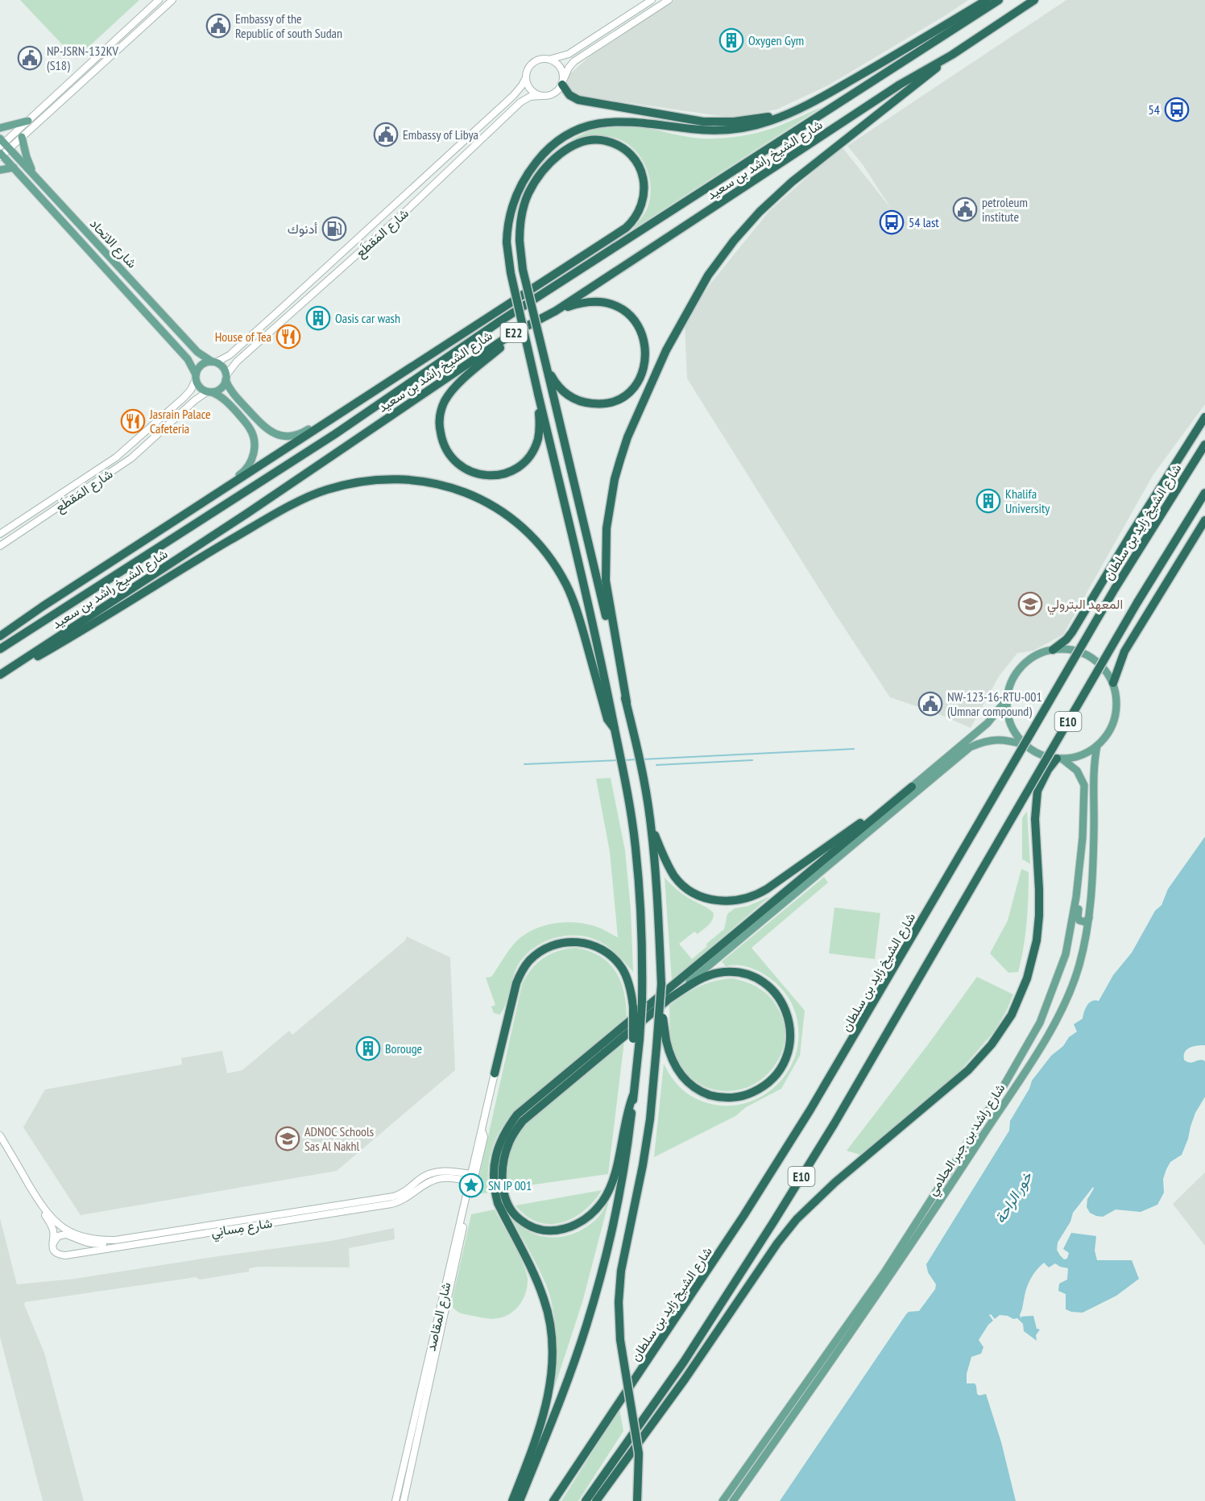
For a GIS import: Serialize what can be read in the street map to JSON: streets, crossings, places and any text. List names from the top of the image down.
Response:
{
  "streets": {
    "highway": [
      "شارع الشيخ راشد بن سعيد",
      "E22",
      "شارع الشيخ زايد بن سلطان",
      "E10"
    ],
    "main road": ["شارع الاتحاد", "شارع راشد بن جبر الحلامي"],
    "street": ["شارع المَقطَع", "شارع مِسانِي", "شارع المقاصد"]
  },
  "crossings": [
    ["شارع المَقطَع", "شارع الاتحاد"],
    ["شارع مِسانِي", "شارع المقاصد"]
  ],
  "water": ["خور الراحة"],
  "places": {
    "public building": [
      "Embassy of the Republic of south Sudan",
      "NP-JSRN-132KV (S18)",
      "Embassy of Libya",
      "petroleum institute",
      "NW-123-16-RTU-001 (Umnar compound)"
    ],
    "building": [
      "Oxygen Gym",
      "Oasis car wash",
      "Khalifa University",
      "Borouge"
    ],
    "bus stop": ["54", "54 last"],
    "fuel station": ["أدنوك"],
    "restaurant": ["House of Tea", "Jasrain Palace Cafeteria"],
    "school or university": ["المعهد البترولي", "ADNOC Schools Sas Al Nakhl"],
    "place": ["SN IP 001"]
  }
}
